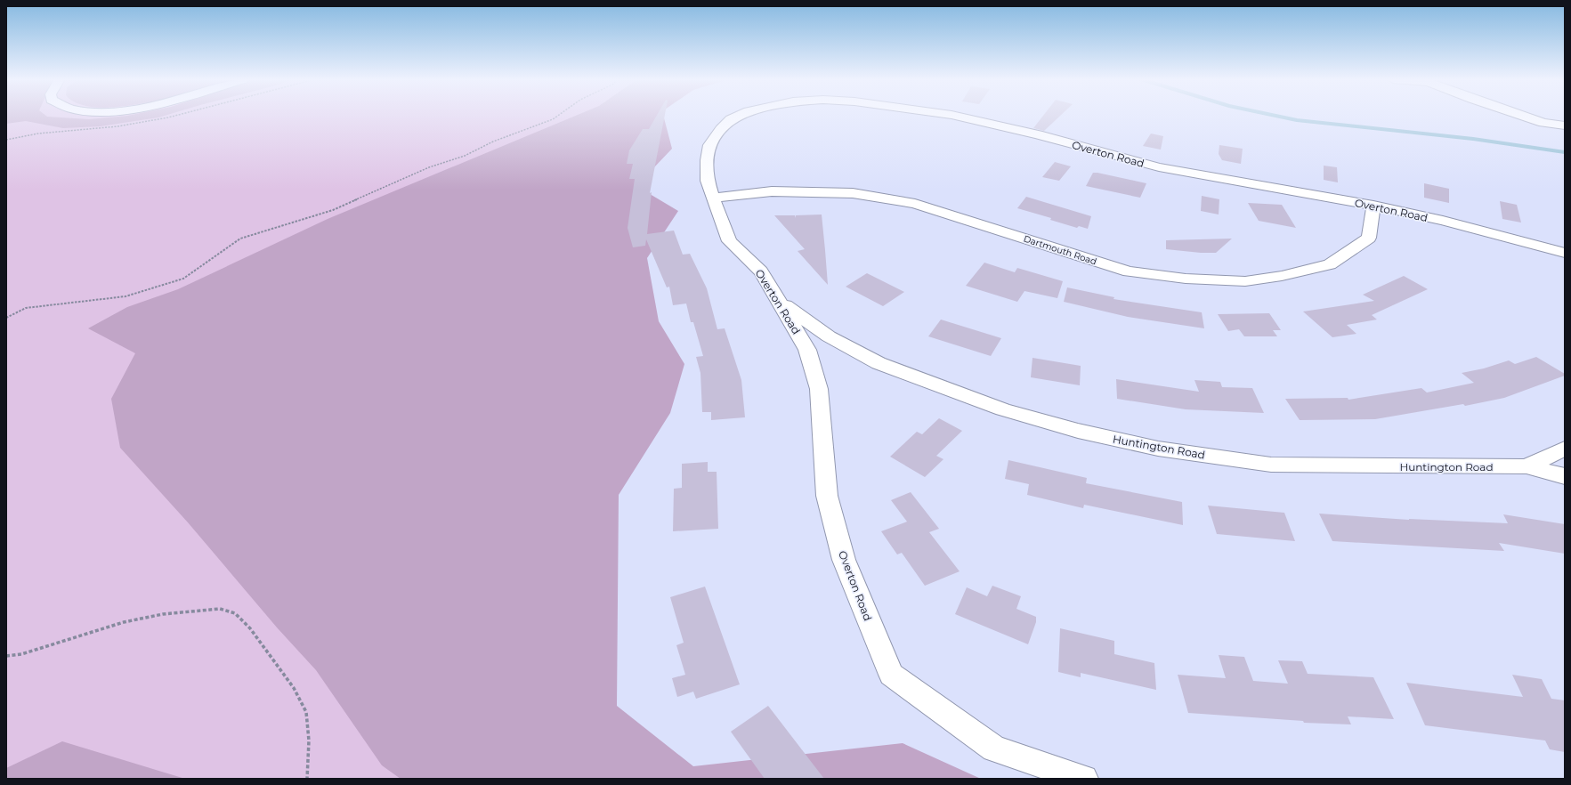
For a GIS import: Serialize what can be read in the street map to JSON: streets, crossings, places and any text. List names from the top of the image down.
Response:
{
  "streets": {
    "street": ["Overton Road", "Dartmouth Road", "Huntington Road"]
  },
  "crossings": [
    ["Overton Road", "Dartmouth Road"],
    ["Overton Road", "Huntington Road"]
  ]
}
